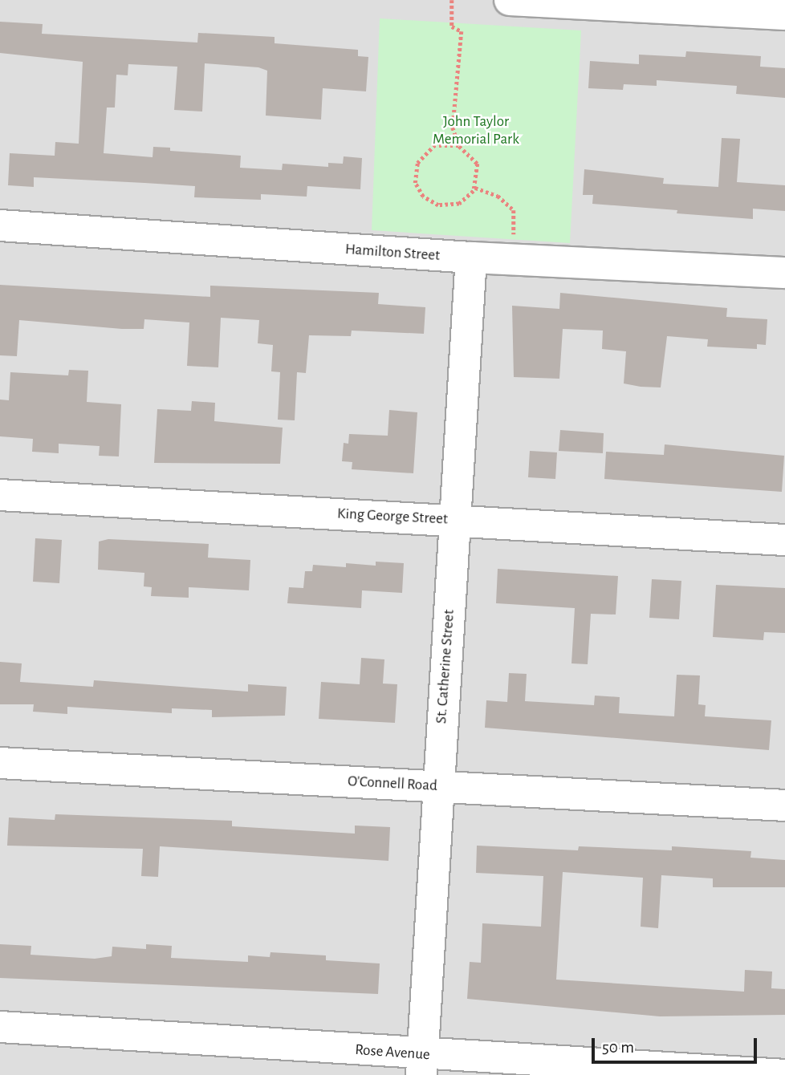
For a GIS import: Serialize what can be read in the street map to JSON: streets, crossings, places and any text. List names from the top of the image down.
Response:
{
  "streets": {
    "street": [
      "Hamilton Street",
      "King George Street",
      "St. Catherine Street",
      "O'Connell Road",
      "Rose Avenue"
    ]
  },
  "crossings": [
    ["Hamilton Street", "St. Catherine Street"],
    ["King George Street", "St. Catherine Street"],
    ["St. Catherine Street", "O'Connell Road"],
    ["St. Catherine Street", "Rose Avenue"]
  ],
  "parks": ["John Taylor Memorial Park"],
  "scale_bar": "50 m"
}
